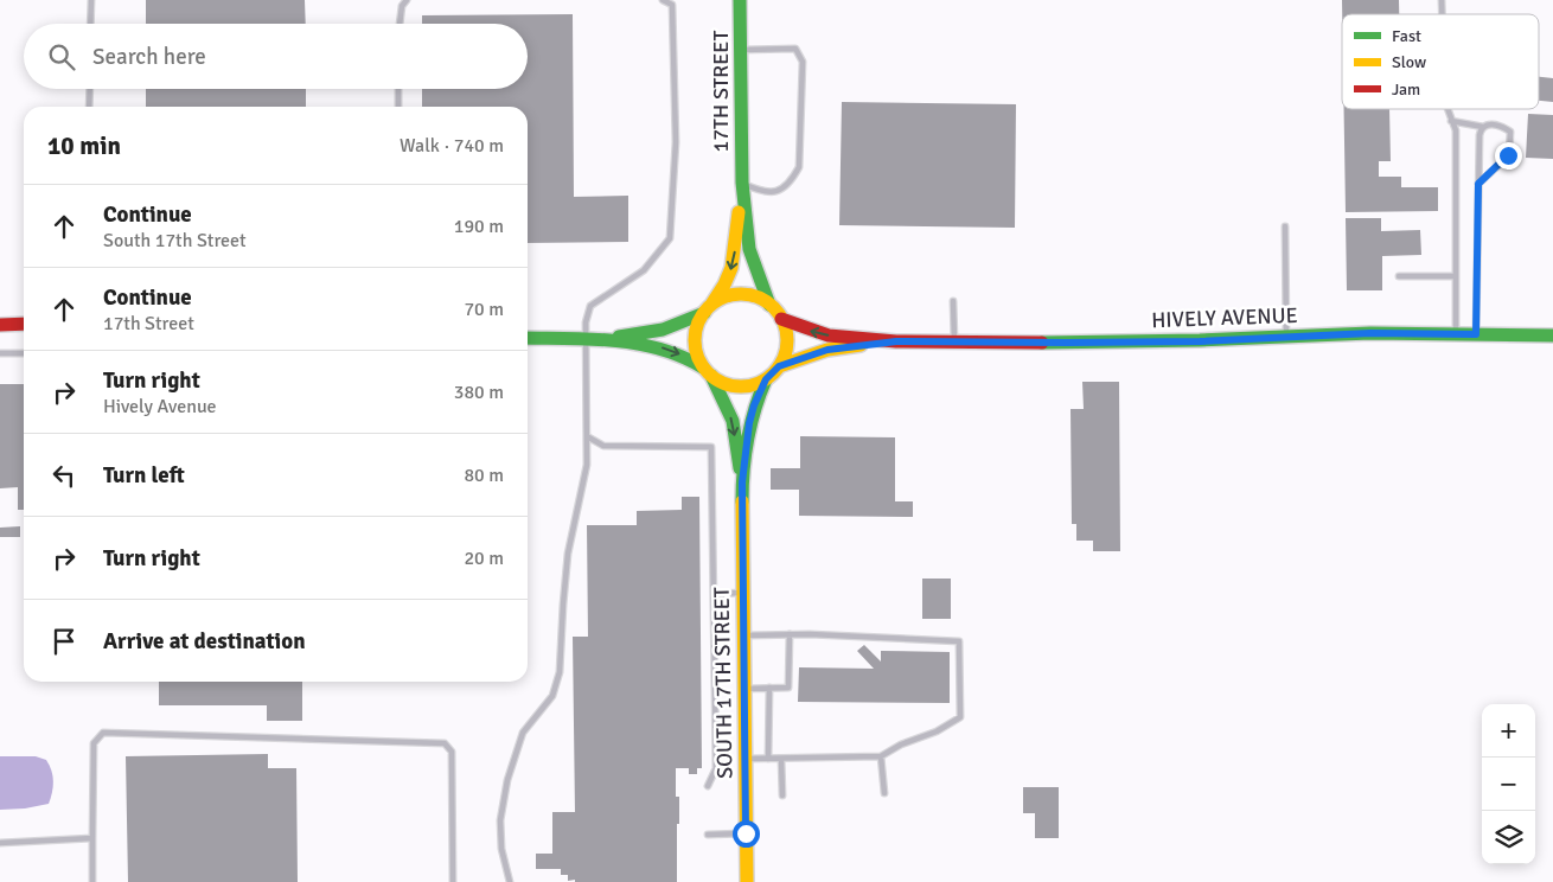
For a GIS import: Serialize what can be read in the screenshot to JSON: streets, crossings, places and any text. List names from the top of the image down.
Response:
{
  "streets": {
    "street": ["17TH STREET", "HIVELY AVENUE", "SOUTH 17TH STREET"]
  },
  "crossings": [
    ["17TH STREET", "HIVELY AVENUE"]
  ],
  "legend": ["Fast", "Slow", "Jam"],
  "page": {
    "search": "Search here",
    "heading": ["10 min", "Walk · 740 m"],
    "list": [
      ["Continue", "South 17th Street", "190 m"],
      ["Continue", "17th Street", "70 m"],
      ["Turn right", "Hively Avenue", "380 m"],
      ["Turn left", "80 m"],
      ["Turn right", "20 m"],
      "Arrive at destination"
    ],
    "map_buttons": ["+", "−"]
  }
}
